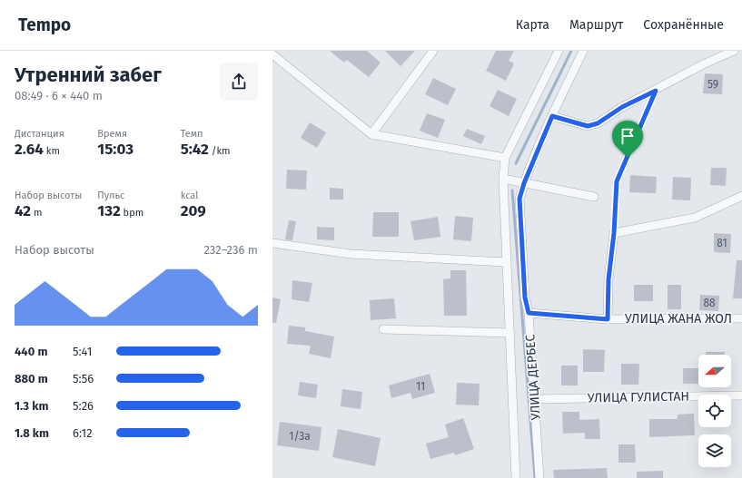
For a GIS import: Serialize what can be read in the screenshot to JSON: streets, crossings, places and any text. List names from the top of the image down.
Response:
{
  "streets": {
    "street": ["УЛИЦА ЖАНА ЖОЛ", "УЛИЦА ДЕРБЕС", "УЛИЦА ГУЛИСТАН"]
  },
  "crossings": [
    ["УЛИЦА ЖАНА ЖОЛ", "УЛИЦА ДЕРБЕС"],
    ["УЛИЦА ДЕРБЕС", "УЛИЦА ГУЛИСТАН"]
  ],
  "house_numbers": [
    "59",
    "81",
    "88",
    "11",
    "1/3а"
  ],
  "north": "left",
  "page": {
    "header": "Tempo",
    "nav": ["Карта", "Маршрут", "Сохранённые"],
    "heading": ["Утренний забег", "08:49 · 6 × 440 m"],
    "stats": [
      ["Дистанция", "2.64 km"],
      ["Время", "15:03"],
      ["Темп", "5:42 /km"],
      ["Набор высоты", "42 m"],
      ["Пульс", "132 bpm"],
      ["kcal", "209"]
    ],
    "chart": ["Набор высоты", "232–236 m"],
    "list": [
      {
        "name": "440 m",
        "note": "5:41"
      },
      {
        "name": "880 m",
        "note": "5:56"
      },
      {
        "name": "1.3 km",
        "note": "5:26"
      },
      {
        "name": "1.8 km",
        "note": "6:12"
      }
    ]
  }
}
